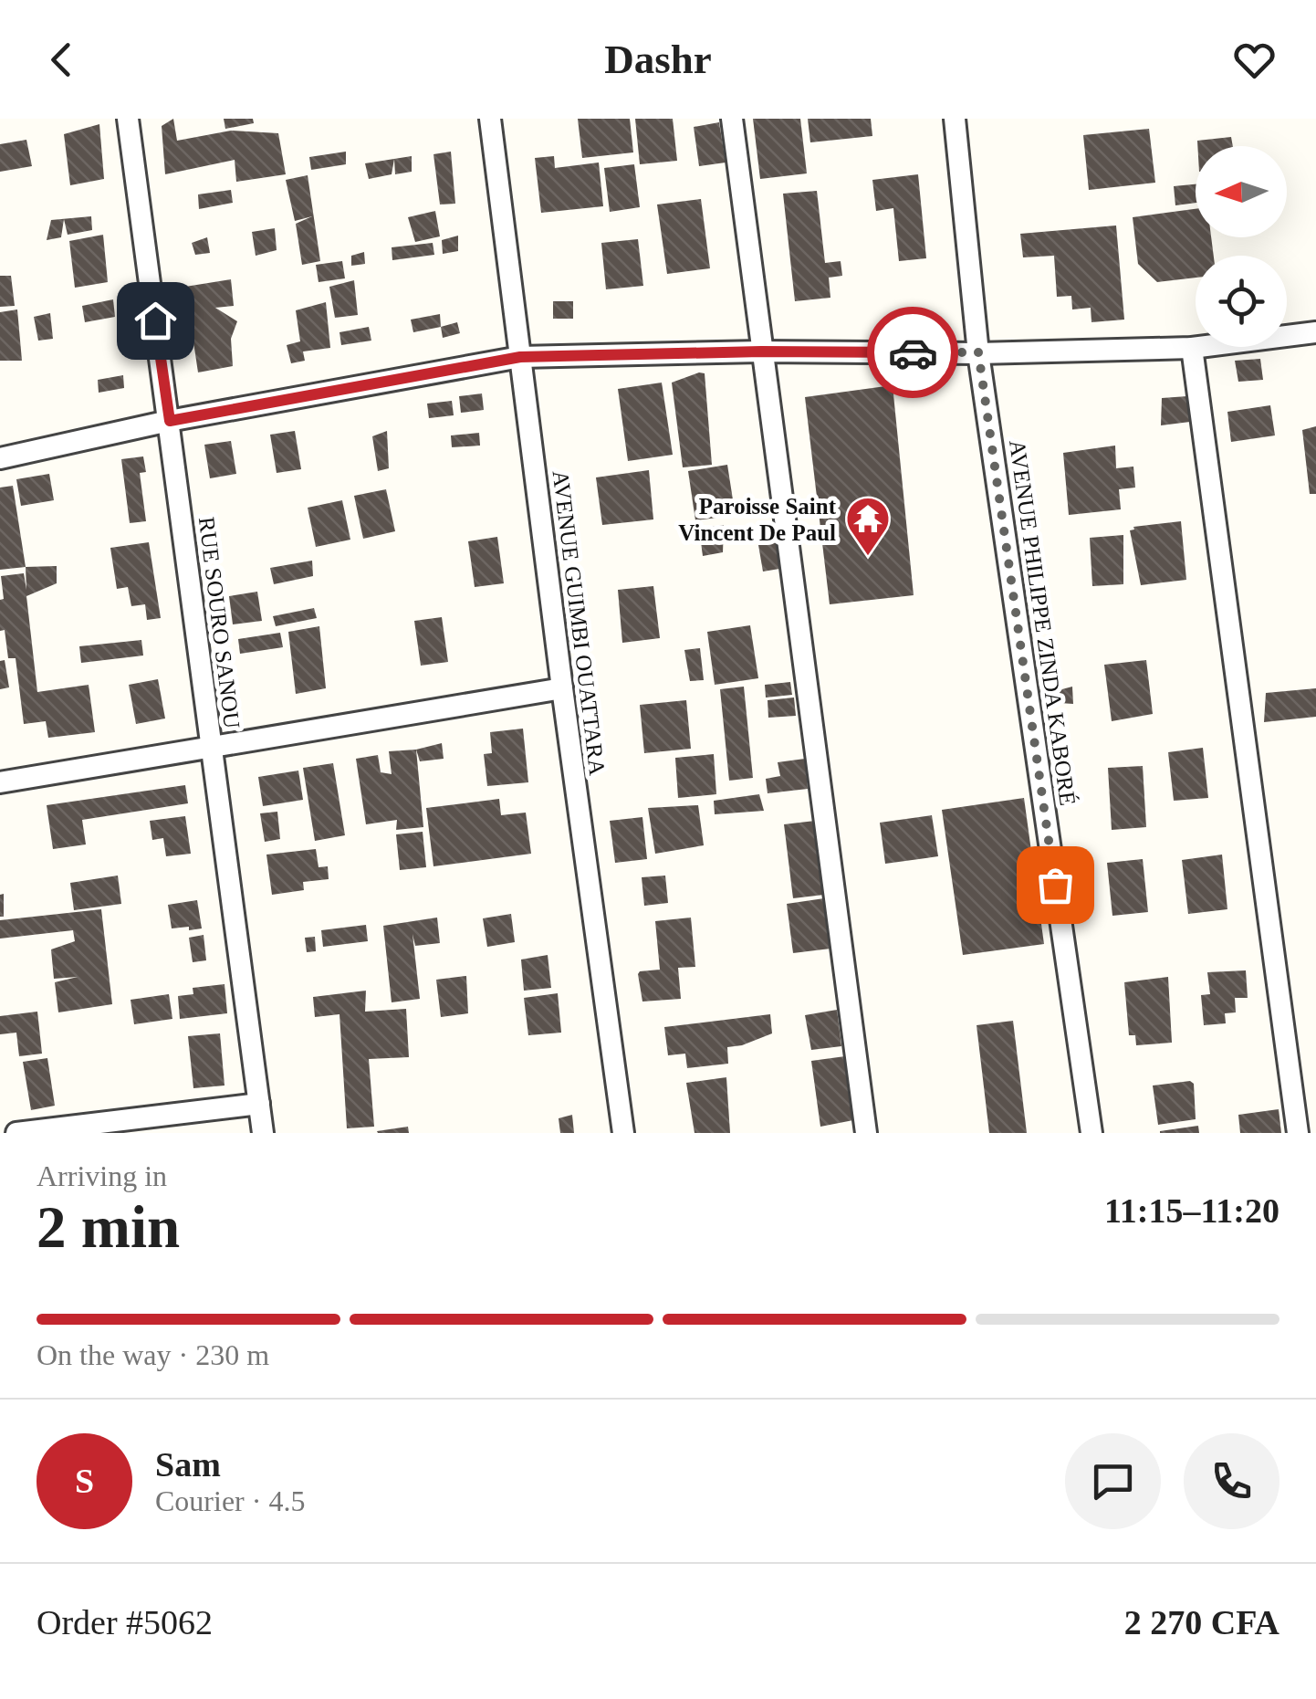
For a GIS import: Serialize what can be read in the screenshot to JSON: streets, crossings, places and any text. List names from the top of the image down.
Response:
{
  "streets": {
    "street": ["RUE SOURO SANOU", "AVENUE GUIMBI OUATTARA", "AVENUE PHILIPPE ZINDA KABORÉ"]
  },
  "places": {
    "temple": ["Paroisse Saint Vincent De Paul"]
  },
  "north": "left",
  "page": {
    "header": "Dashr",
    "heading": ["2 min", "Arriving in", "11:15–11:20"],
    "panel": [
      "Sam",
      "Courier · 4.5",
      "Order #5062",
      "2 270 CFA"
    ],
    "bar": "On the way · 230 m",
    "round": "S"
  }
}
